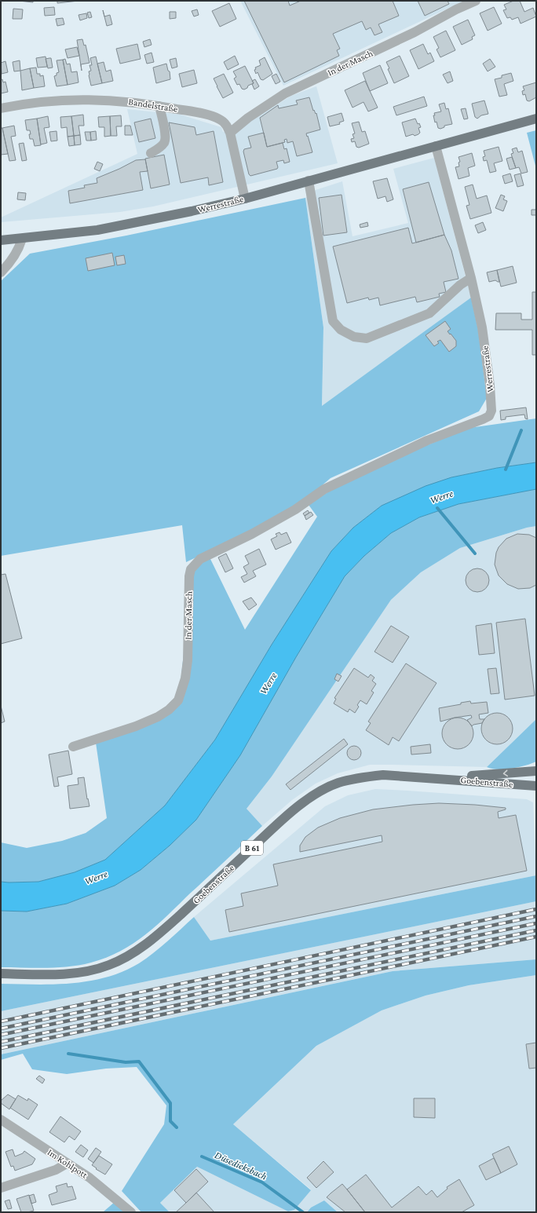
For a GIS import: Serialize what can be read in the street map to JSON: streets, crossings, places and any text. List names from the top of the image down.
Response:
{
  "streets": {
    "main road": ["Werrestraße", "Goebenstraße", "B 61"],
    "street": ["In der Masch", "Bandelstraße", "Im Kohlpott"]
  },
  "crossings": [
    ["In der Masch", "Bandelstraße"],
    ["In der Masch", "Werrestraße"],
    ["Bandelstraße", "Werrestraße"]
  ],
  "water": ["Werre", "Düsedieksbach"]
}
